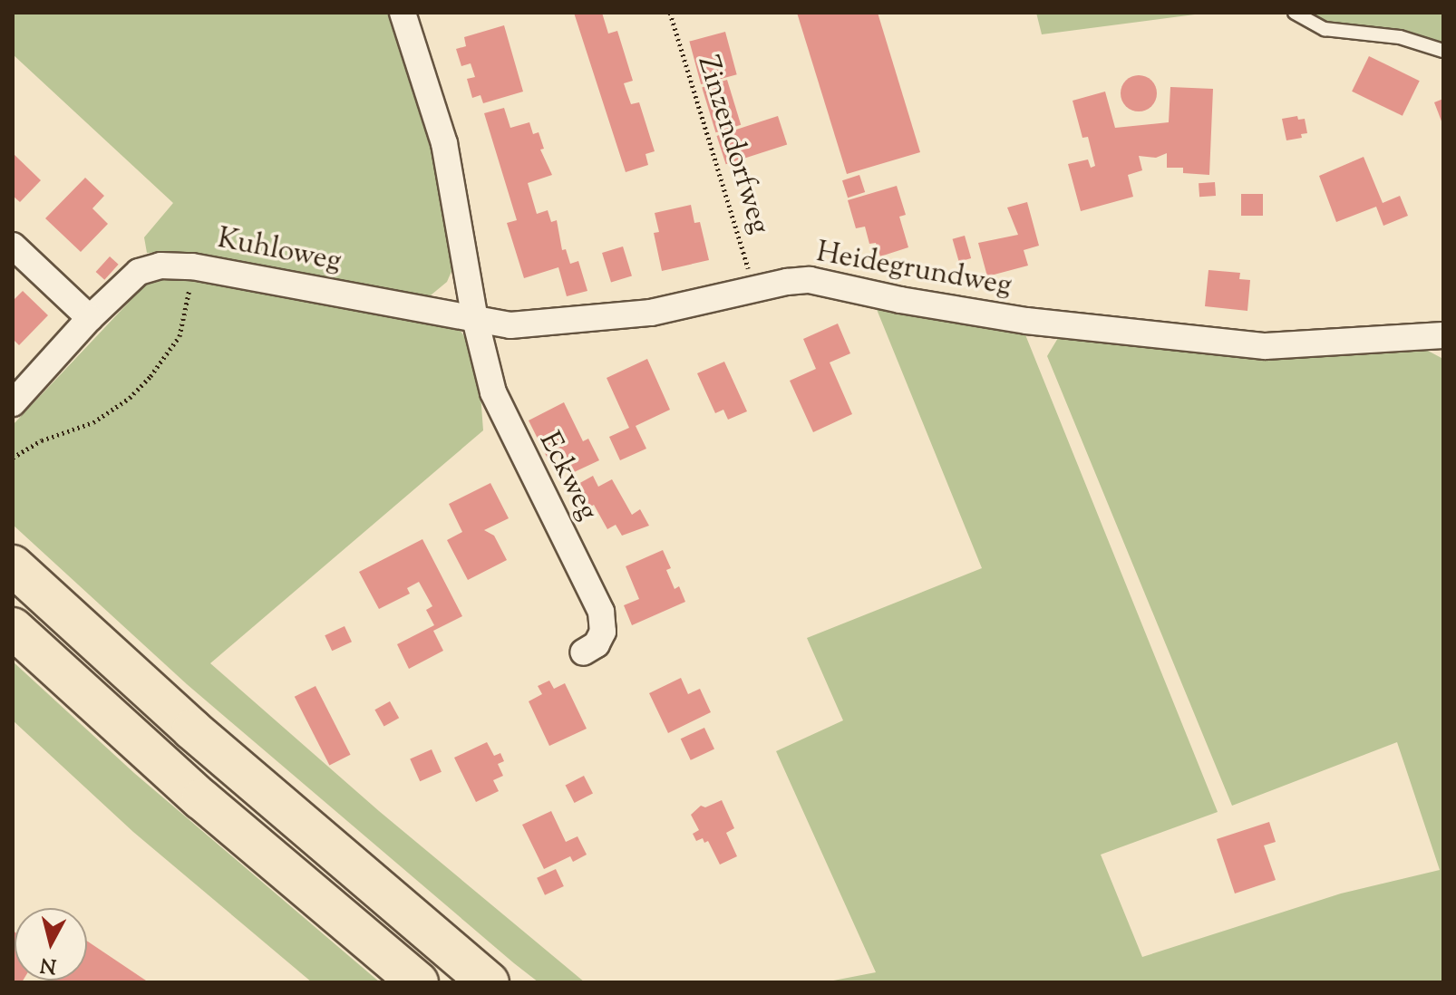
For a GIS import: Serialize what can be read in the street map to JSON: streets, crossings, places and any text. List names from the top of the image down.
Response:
{
  "streets": {
    "street": ["Kuhloweg", "Heidegrundweg", "Eckweg"],
    "path": ["Zinzendorfweg"]
  },
  "crossings": [
    ["Zinzendorfweg", "Heidegrundweg"],
    ["Kuhloweg", "Heidegrundweg"],
    ["Kuhloweg", "Eckweg"],
    ["Heidegrundweg", "Eckweg"]
  ],
  "north": "bottom"
}
